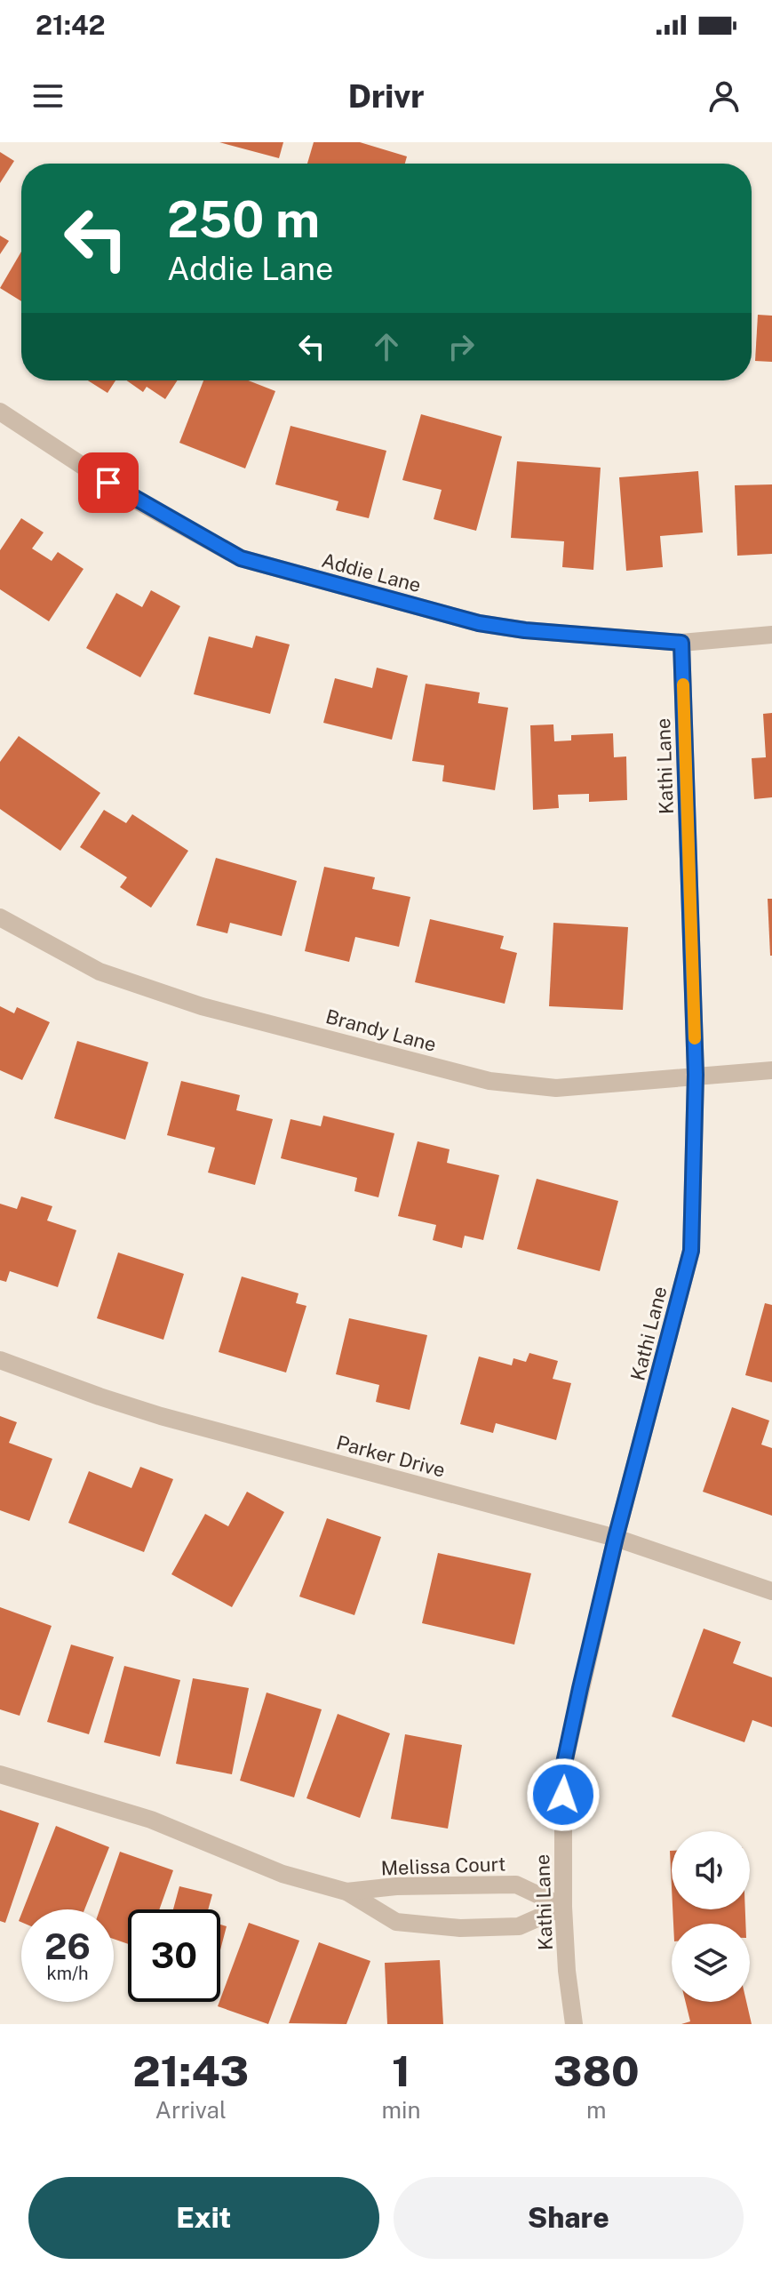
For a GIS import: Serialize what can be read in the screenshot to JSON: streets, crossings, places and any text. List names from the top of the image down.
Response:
{
  "streets": {
    "street": [
      "Addie Lane",
      "Kathi Lane",
      "Brandy Lane",
      "Parker Drive",
      "Melissa Court"
    ]
  },
  "crossings": [
    ["Addie Lane", "Kathi Lane"],
    ["Kathi Lane", "Brandy Lane"],
    ["Kathi Lane", "Parker Drive"],
    ["Kathi Lane", "Melissa Court"]
  ],
  "page": {
    "status": "21:42",
    "header": "Drivr",
    "turn": ["250 m", "Addie Lane"],
    "speed": "26 km/h",
    "limit": "30",
    "eta": [
      "21:43",
      "Arrival",
      "1",
      "min",
      "380",
      "m"
    ],
    "buttons": ["Exit", "Share"]
  }
}
